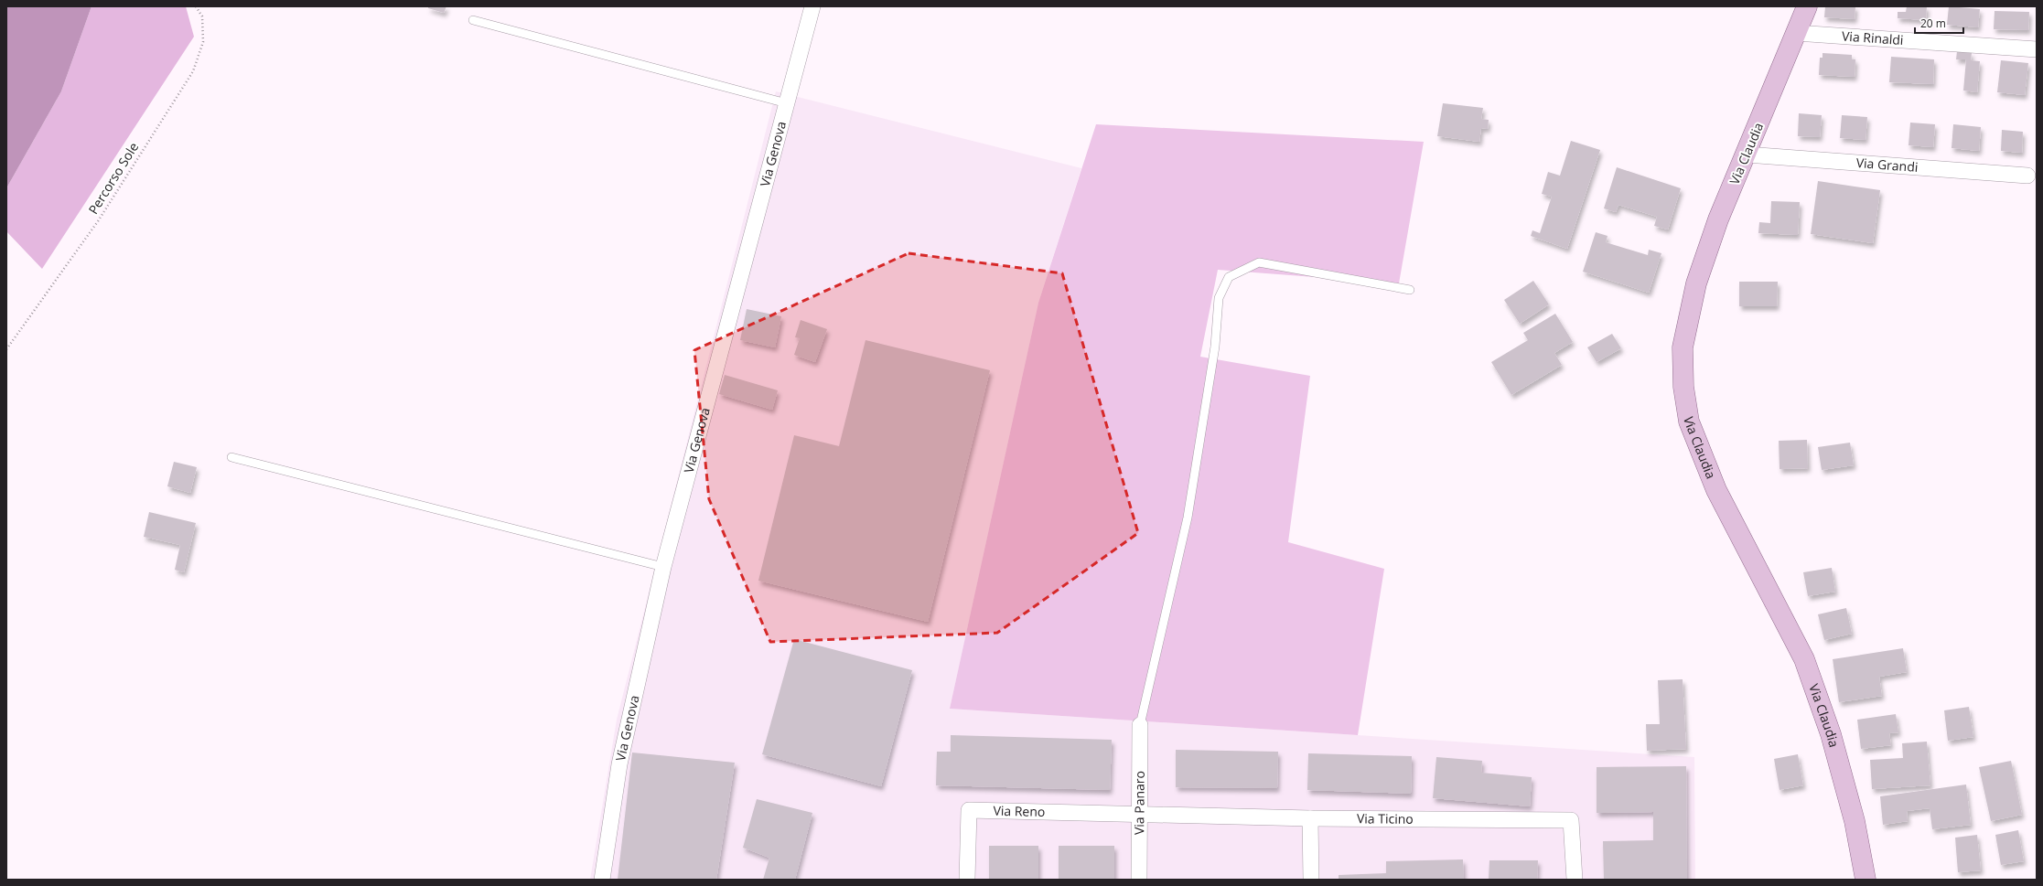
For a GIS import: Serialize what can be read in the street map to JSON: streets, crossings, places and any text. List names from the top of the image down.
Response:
{
  "streets": {
    "main road": ["Via Claudia"],
    "street": [
      "Via Rinaldi",
      "Via Genova",
      "Via Grandi",
      "Via Panaro",
      "Via Reno",
      "Via Ticino"
    ],
    "path": ["Percorso Sole"]
  },
  "crossings": [
    ["Via Rinaldi", "Via Claudia"],
    ["Via Claudia", "Via Grandi"],
    ["Via Panaro", "Via Reno"],
    ["Via Panaro", "Via Ticino"],
    ["Via Reno", "Via Ticino"]
  ],
  "scale_bar": "20 m"
}
